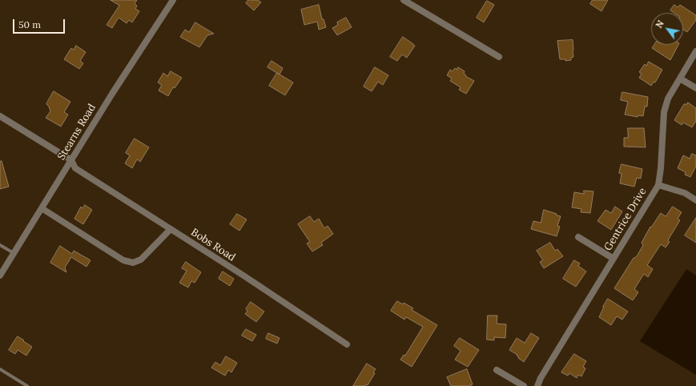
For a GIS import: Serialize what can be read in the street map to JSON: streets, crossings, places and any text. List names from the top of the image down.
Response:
{
  "streets": {
    "street": ["Stearns Road", "Gentrice Drive", "Bobs Road"]
  },
  "crossings": [
    ["Stearns Road", "Bobs Road"]
  ],
  "scale_bar": "50 m",
  "north": "top left"
}
